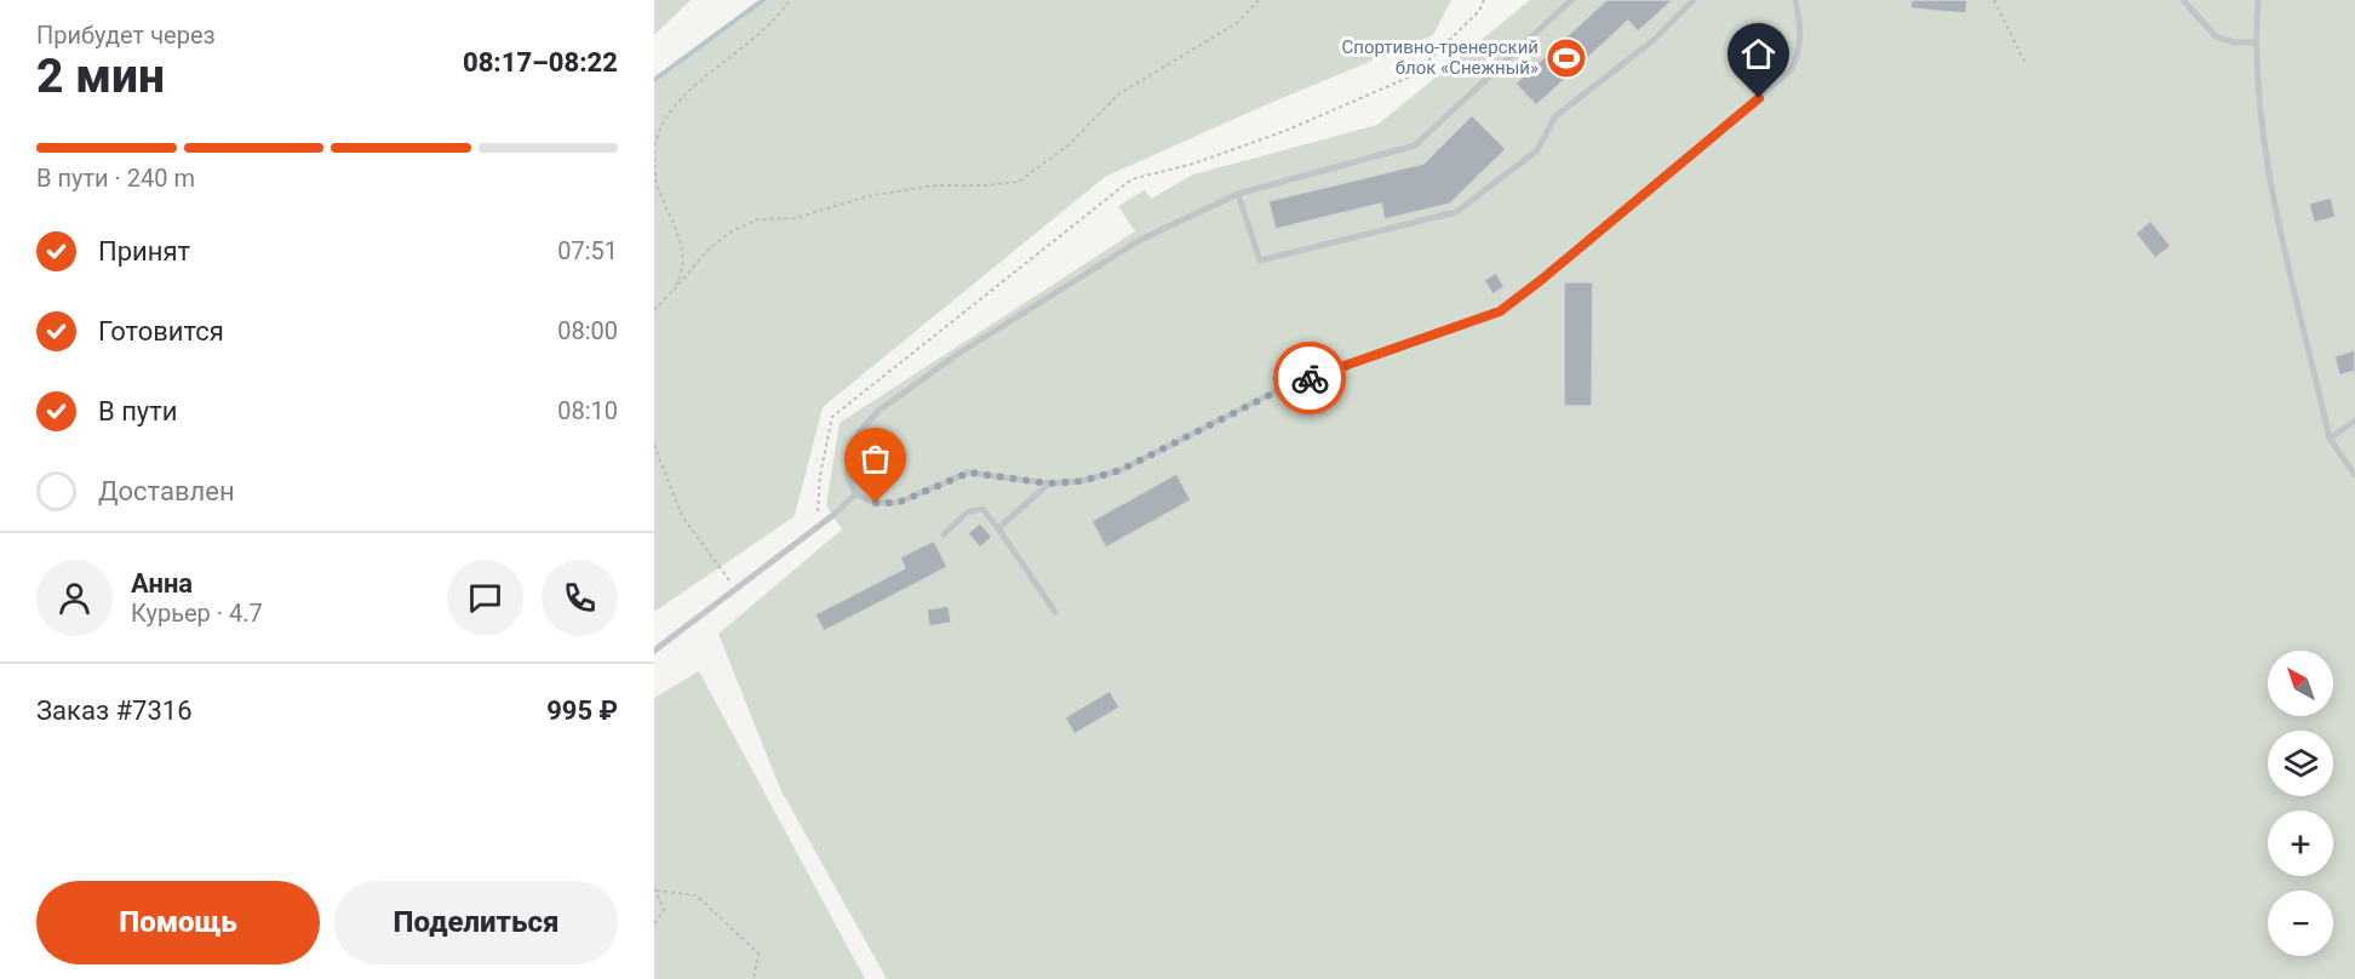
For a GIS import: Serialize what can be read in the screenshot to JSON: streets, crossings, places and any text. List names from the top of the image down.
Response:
{
  "places": {
    "sports": ["Спортивно-тренерский блок «Снежный»"]
  },
  "north": "top left",
  "page": {
    "heading": ["2 мин", "Прибудет через", "08:17–08:22"],
    "panel": [
      "Анна",
      "Курьер · 4.7",
      "Заказ #7316",
      "995 ₽"
    ],
    "bar": "В пути · 240 m",
    "list": [
      ["Принят", "07:51"],
      ["Готовится", "08:00"],
      ["В пути", "08:10"],
      "Доставлен"
    ],
    "map_buttons": ["+", "−"],
    "buttons": ["Помощь", "Поделиться"]
  }
}
